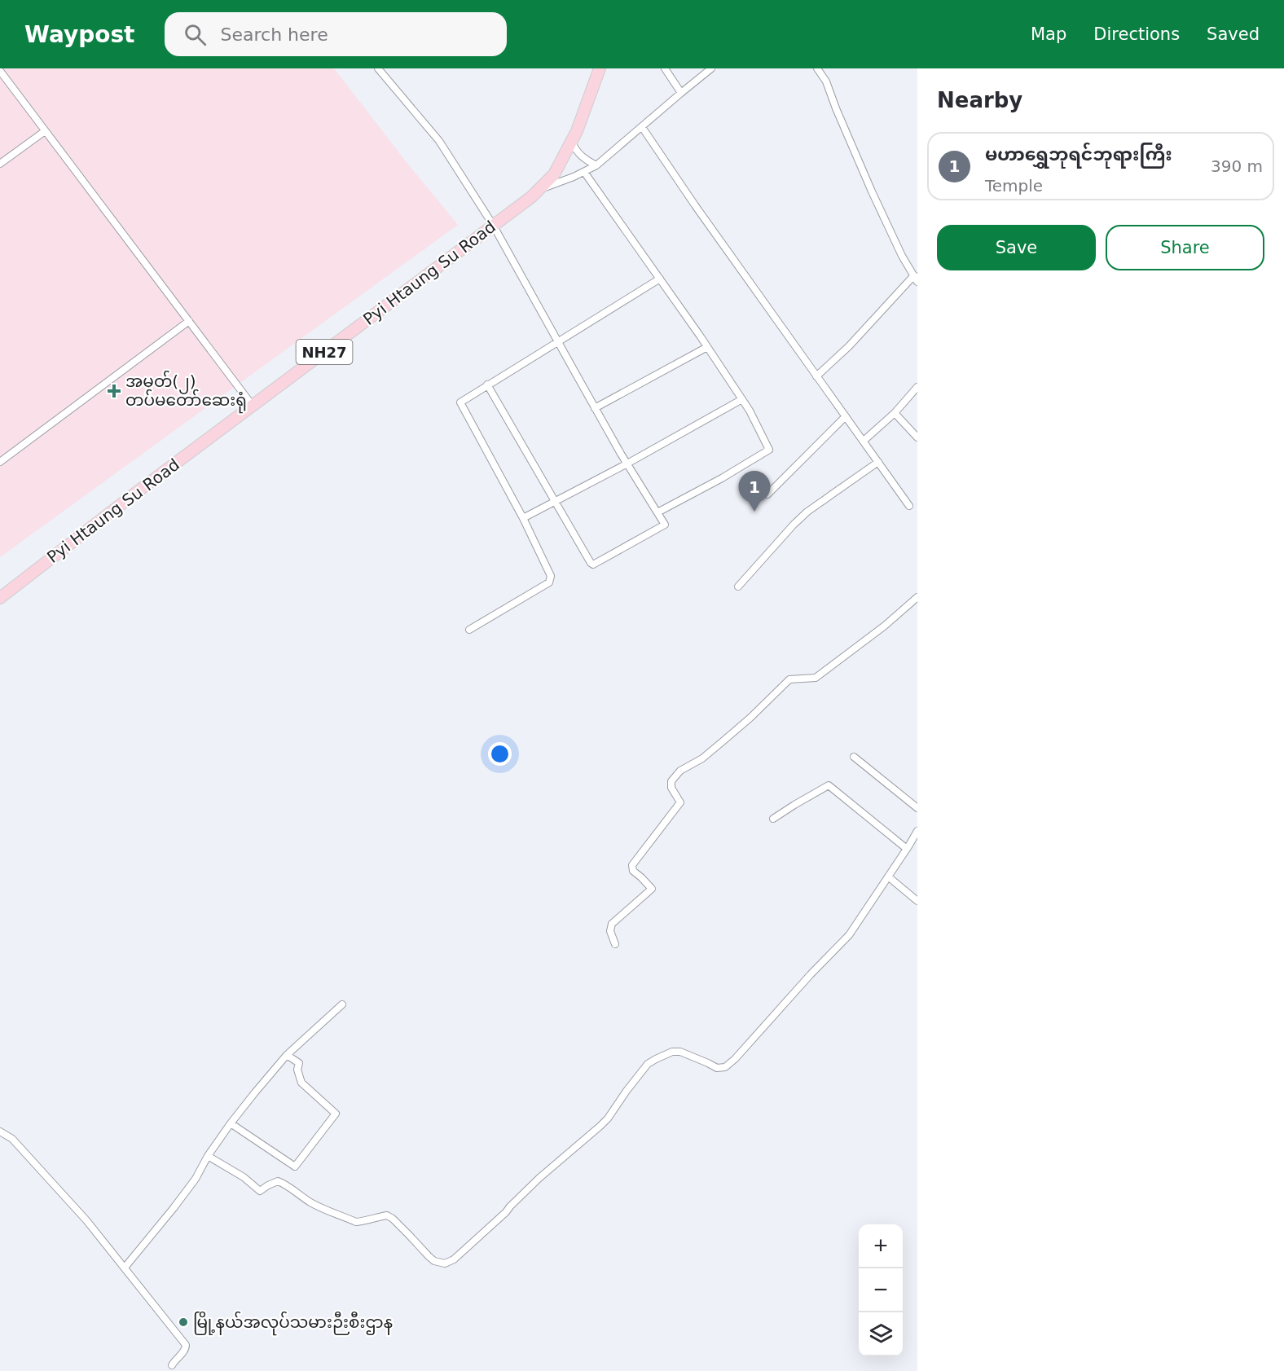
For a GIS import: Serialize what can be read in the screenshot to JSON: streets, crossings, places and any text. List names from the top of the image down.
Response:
{
  "streets": {
    "highway": ["Pyi Htaung Su Road", "NH27"]
  },
  "places": {
    "health": ["အမှတ်(၂) တပ်မတော်ဆေးရုံ"],
    "other": ["မြို့နယ်အလုပ်သမားဉီးစီးဌာန"]
  },
  "page": {
    "header": "Waypost",
    "search": "Search here",
    "nav": ["Map", "Directions", "Saved"],
    "heading": "Nearby",
    "list": [
      {
        "mark": "1",
        "name": "မဟာရွှေဘုရင်ဘုရားကြီး",
        "note": "Temple",
        "value": "390 m"
      }
    ],
    "buttons": ["Save", "Share"],
    "pins": "1",
    "map_buttons": ["+", "−"]
  }
}
